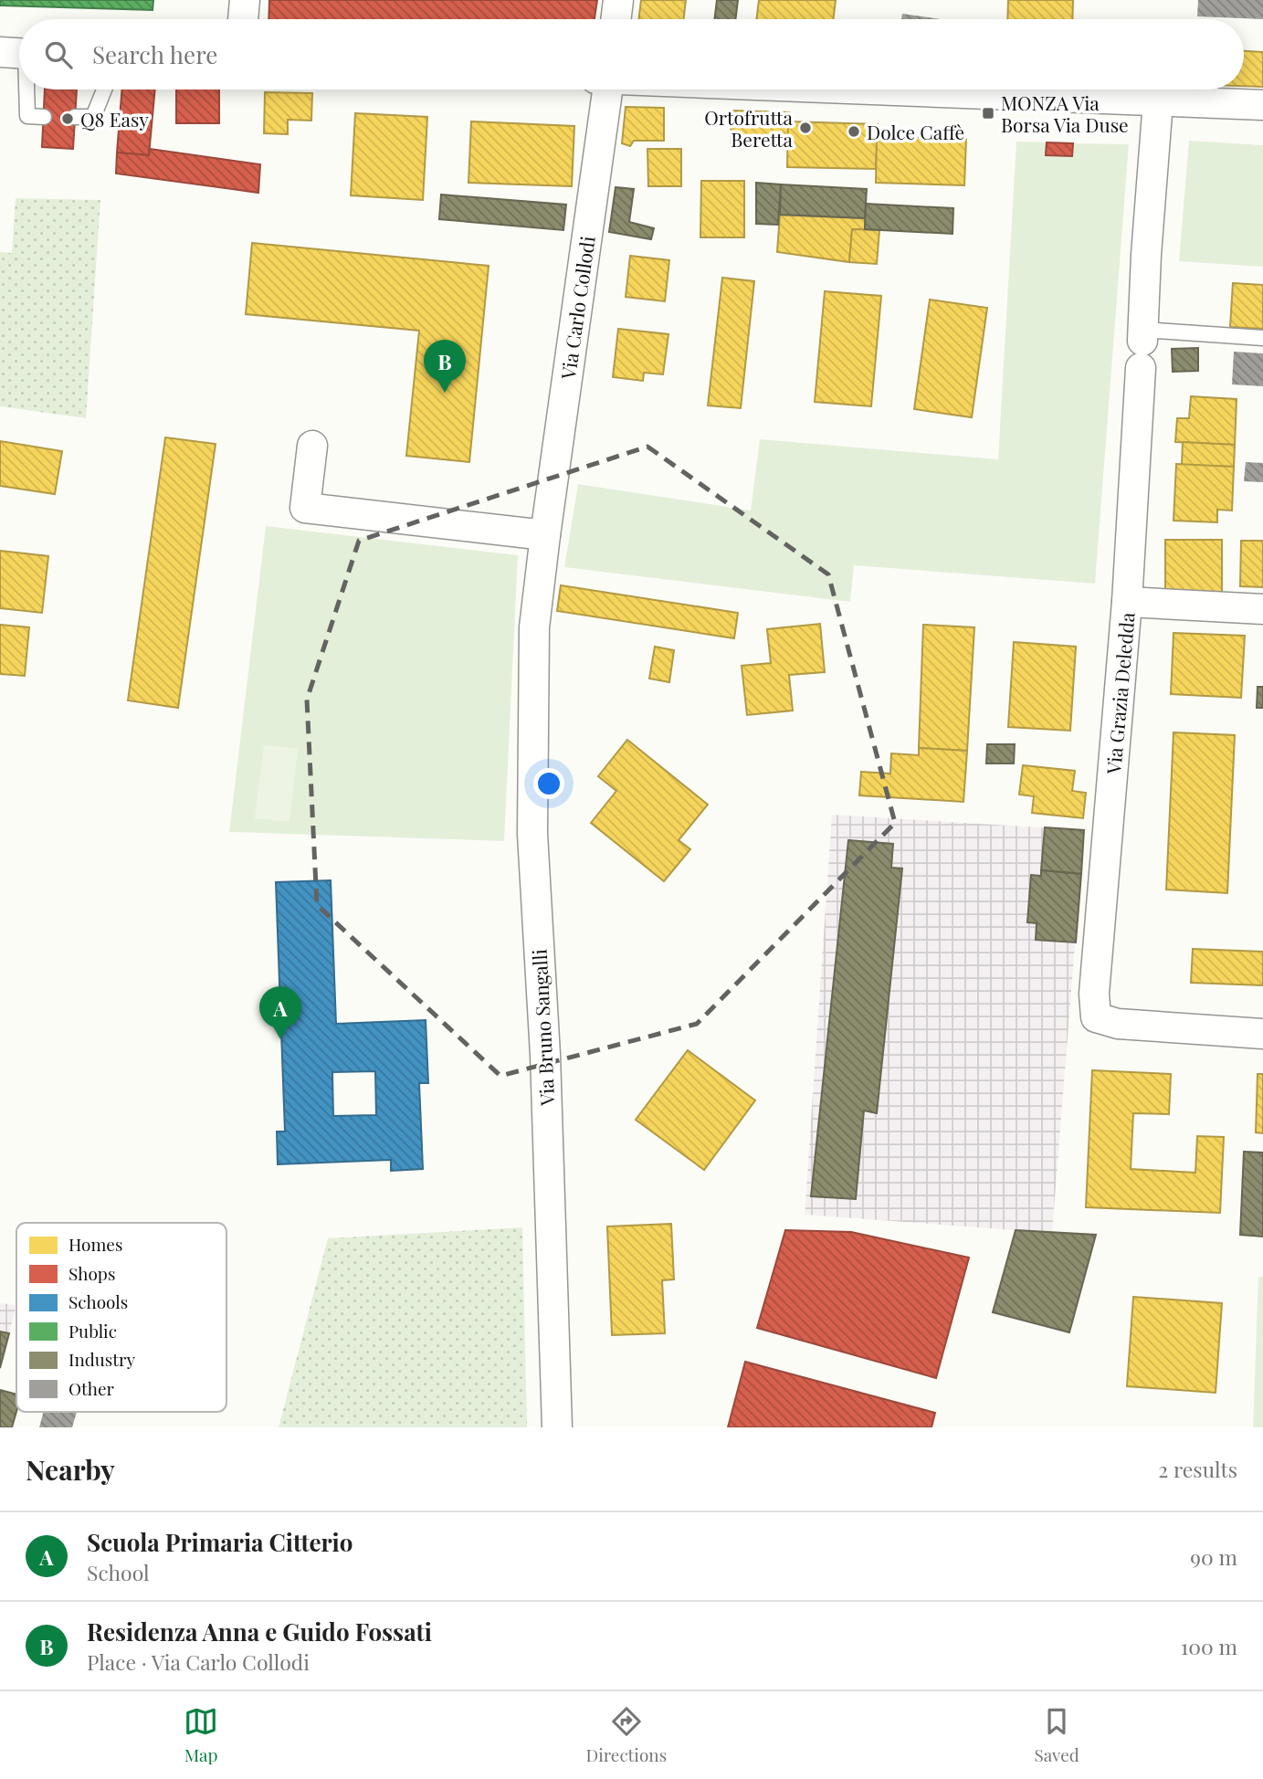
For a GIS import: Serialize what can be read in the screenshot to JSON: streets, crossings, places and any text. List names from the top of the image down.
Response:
{
  "streets": {
    "street": ["Via Carlo Collodi", "Via Grazia Deledda", "Via Bruno Sangalli"]
  },
  "crossings": [
    ["Via Carlo Collodi", "Via Bruno Sangalli"]
  ],
  "places": {
    "transit": ["MONZA Via Borsa Via Duse"],
    "other": ["Q8 Easy", "Ortofrutta Beretta", "Dolce Caffè"]
  },
  "legend": [
    "Homes",
    "Shops",
    "Schools",
    "Public",
    "Industry",
    "Other"
  ],
  "page": {
    "search": "Search here",
    "pins": ["B", "A"],
    "heading": ["Nearby", "2 results"],
    "list": [
      {
        "mark": "A",
        "name": "Scuola Primaria Citterio",
        "note": "School",
        "value": "90 m"
      },
      {
        "mark": "B",
        "name": "Residenza Anna e Guido Fossati",
        "note": "Place · Via Carlo Collodi",
        "value": "100 m"
      }
    ],
    "nav": ["Map", "Directions", "Saved"]
  }
}
